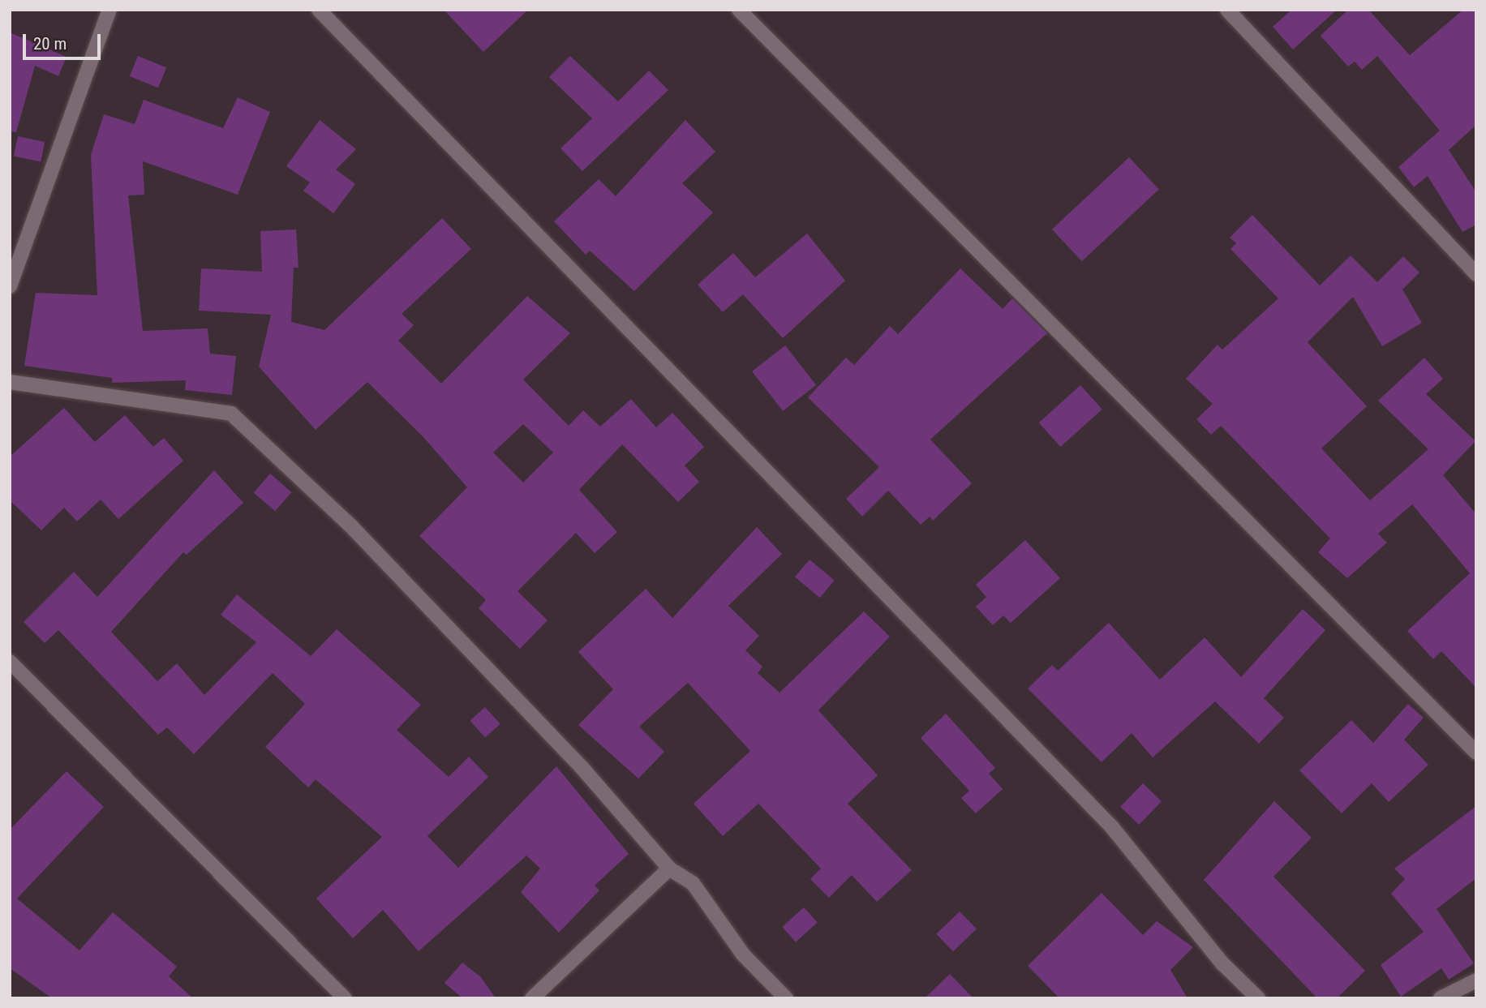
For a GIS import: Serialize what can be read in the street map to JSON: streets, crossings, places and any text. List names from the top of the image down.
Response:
{
  "scale_bar": "20 m"
}
